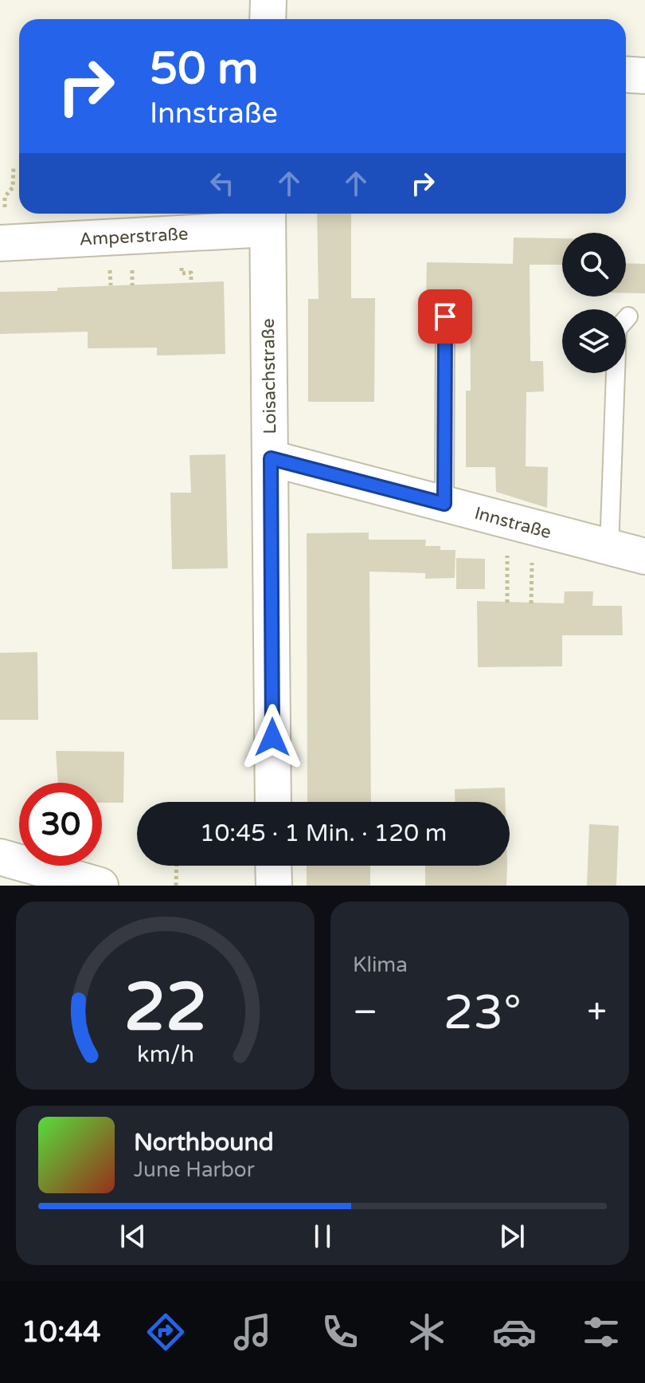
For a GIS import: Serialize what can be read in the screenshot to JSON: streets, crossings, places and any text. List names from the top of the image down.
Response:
{
  "streets": {
    "street": ["Amperstraße", "Loisachstraße", "Innstraße"]
  },
  "crossings": [
    ["Amperstraße", "Loisachstraße"],
    ["Loisachstraße", "Innstraße"]
  ],
  "page": {
    "turn": ["50 m", "Innstraße"],
    "limit": "30",
    "trip": "10:45 · 1 Min. · 120 m",
    "tile": "Klima",
    "heat": ["−", "23°", "+"],
    "song": ["Northbound", "June Harbor"],
    "tabs": "10:44",
    "gauge": ["22", "km/h"]
  }
}
